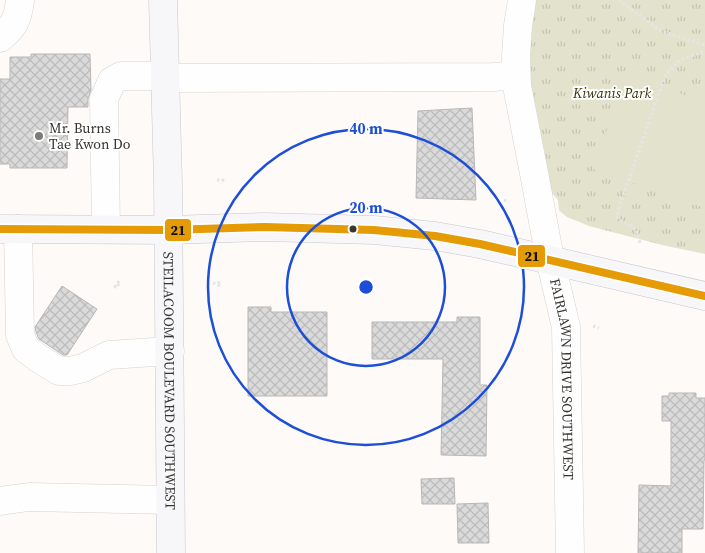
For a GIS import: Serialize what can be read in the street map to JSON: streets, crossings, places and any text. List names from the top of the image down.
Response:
{
  "streets": {
    "main road": ["STEILACOOM BOULEVARD SOUTHWEST"],
    "street": ["FAIRLAWN DRIVE SOUTHWEST"]
  },
  "parks": ["Kiwanis Park"],
  "places": ["Mr. Burns Tae Kwon Do"],
  "lines": ["transit line 21"],
  "rings": ["40 m", "20 m"]
}
